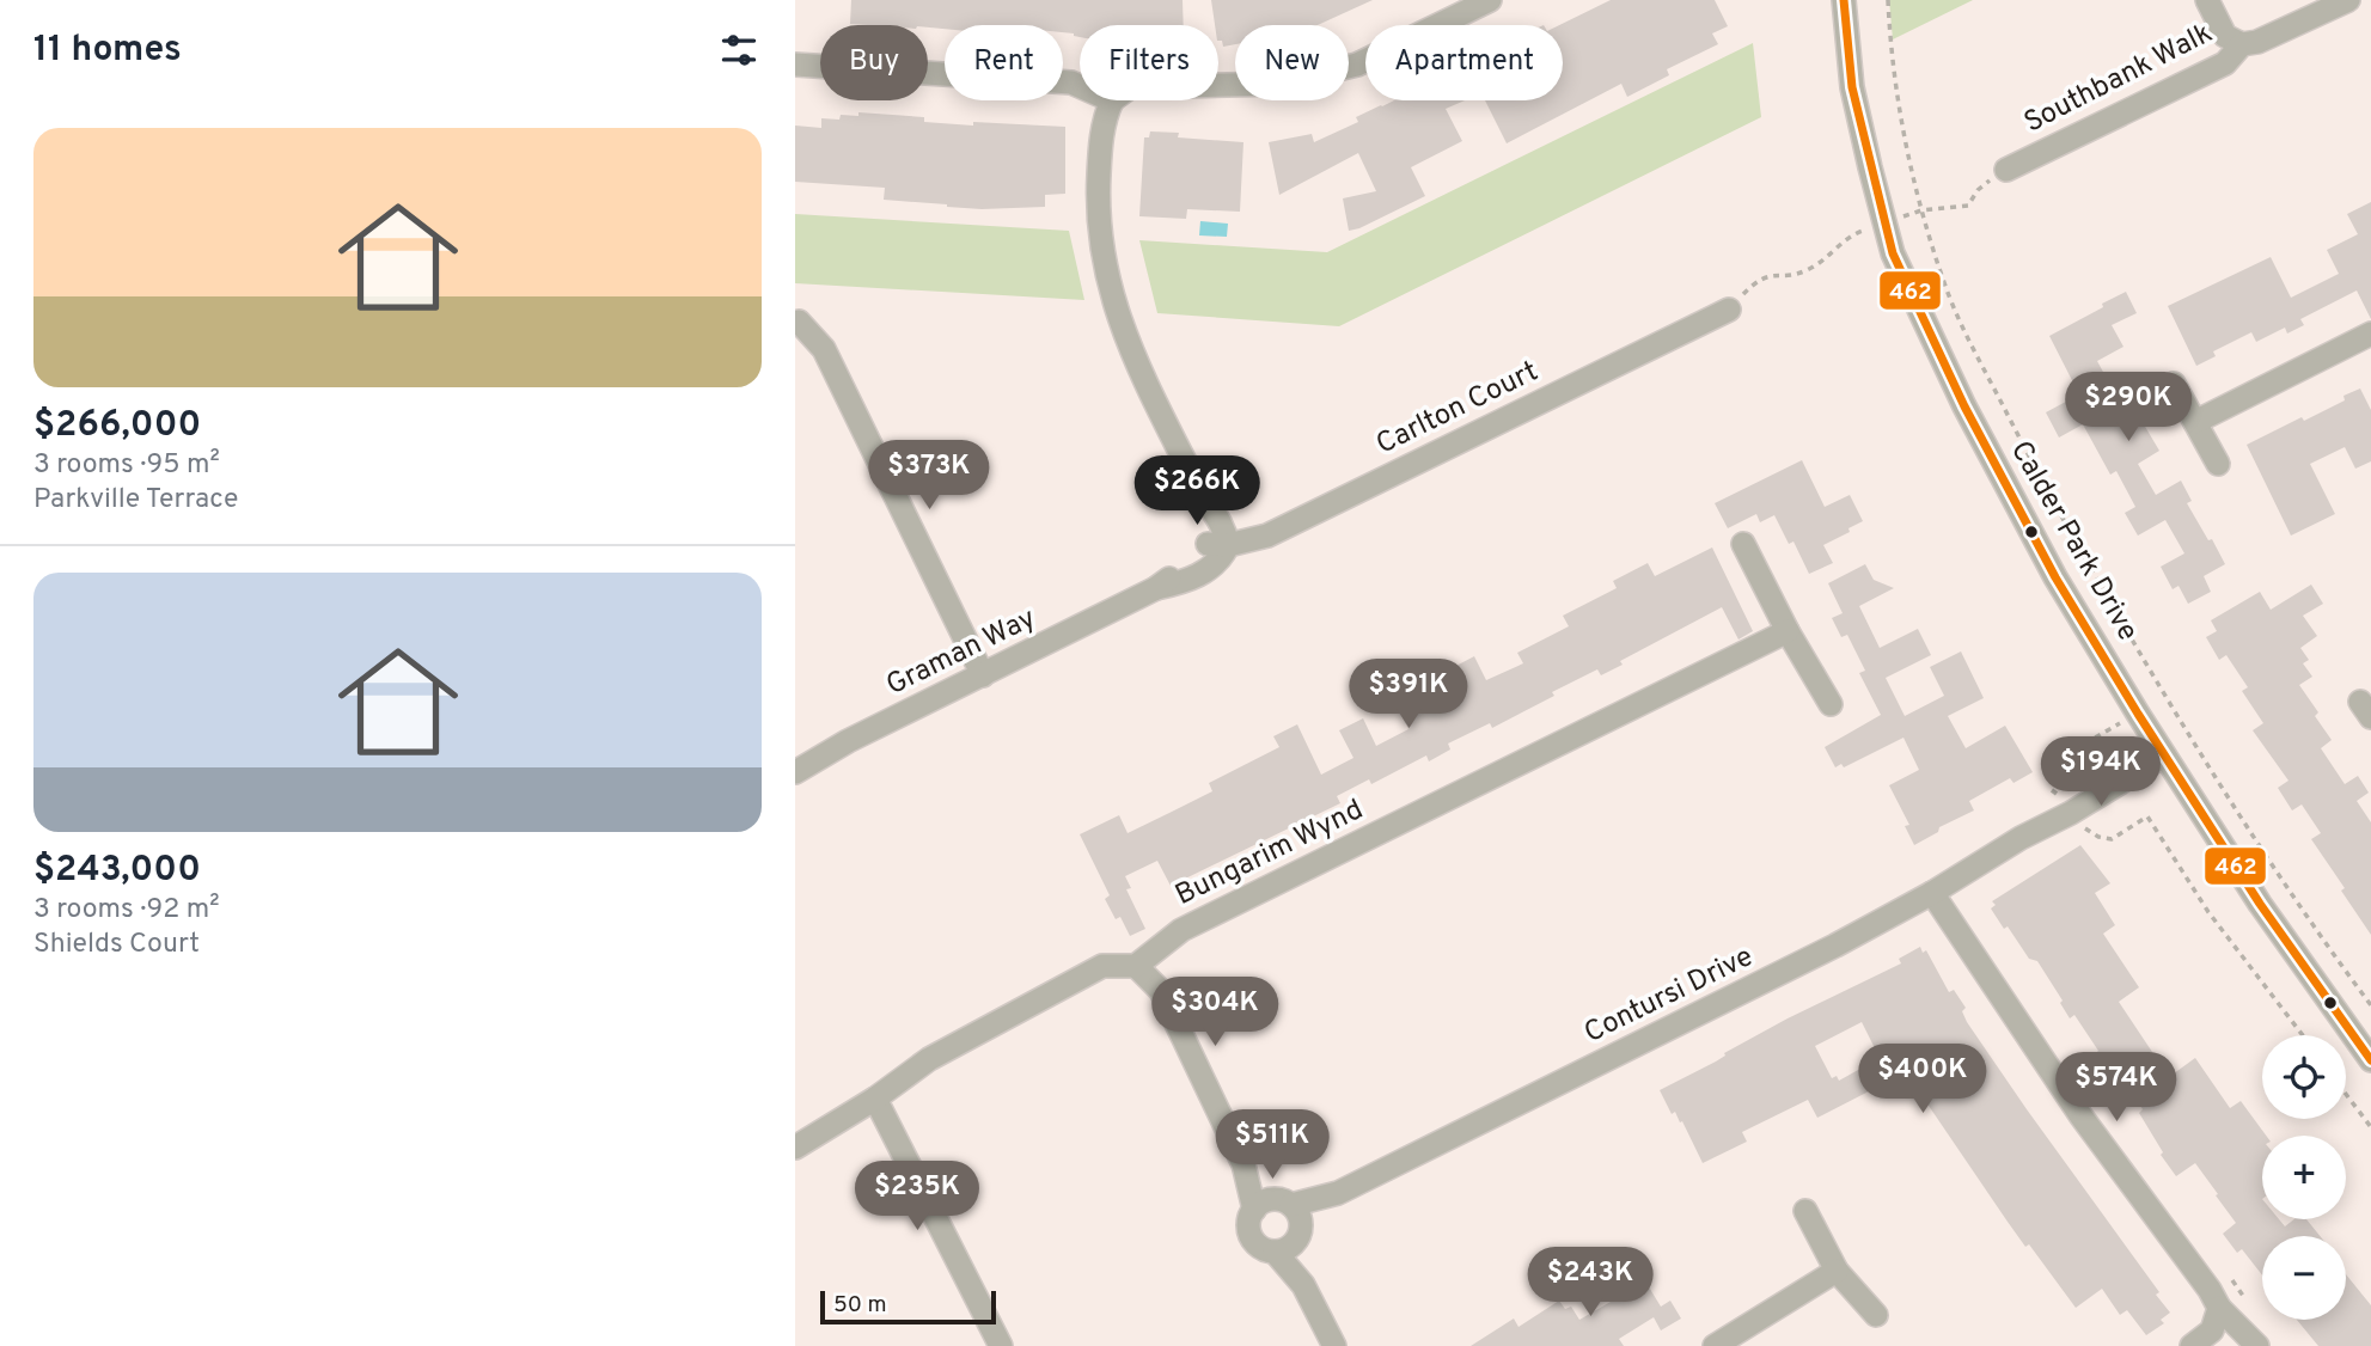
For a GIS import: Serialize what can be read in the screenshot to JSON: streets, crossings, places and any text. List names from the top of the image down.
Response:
{
  "streets": {
    "street": [
      "Southbank Walk",
      "Carlton Court",
      "Calder Park Drive",
      "Graman Way",
      "Bungarim Wynd",
      "Contursi Drive"
    ]
  },
  "crossings": [
    ["Carlton Court", "Graman Way"],
    ["Calder Park Drive", "Contursi Drive"]
  ],
  "lines": ["transit line 462"],
  "scale_bar": "50 m",
  "page": {
    "heading": "11 homes",
    "chip": [
      "Buy",
      "Rent",
      "Filters",
      "New",
      "Apartment"
    ],
    "list": [
      {
        "name": "$266,000",
        "note": "3 rooms · 95 m² · Parkville Terrace"
      },
      {
        "name": "$243,000",
        "note": "3 rooms · 92 m² · Shields Court"
      }
    ],
    "price": [
      "$290K",
      "$373K",
      "$266K",
      "$391K",
      "$194K",
      "$304K",
      "$400K",
      "$574K",
      "$511K",
      "$235K",
      "$243K"
    ],
    "map_buttons": ["+", "−"],
    "scale": "50 m"
  }
}
